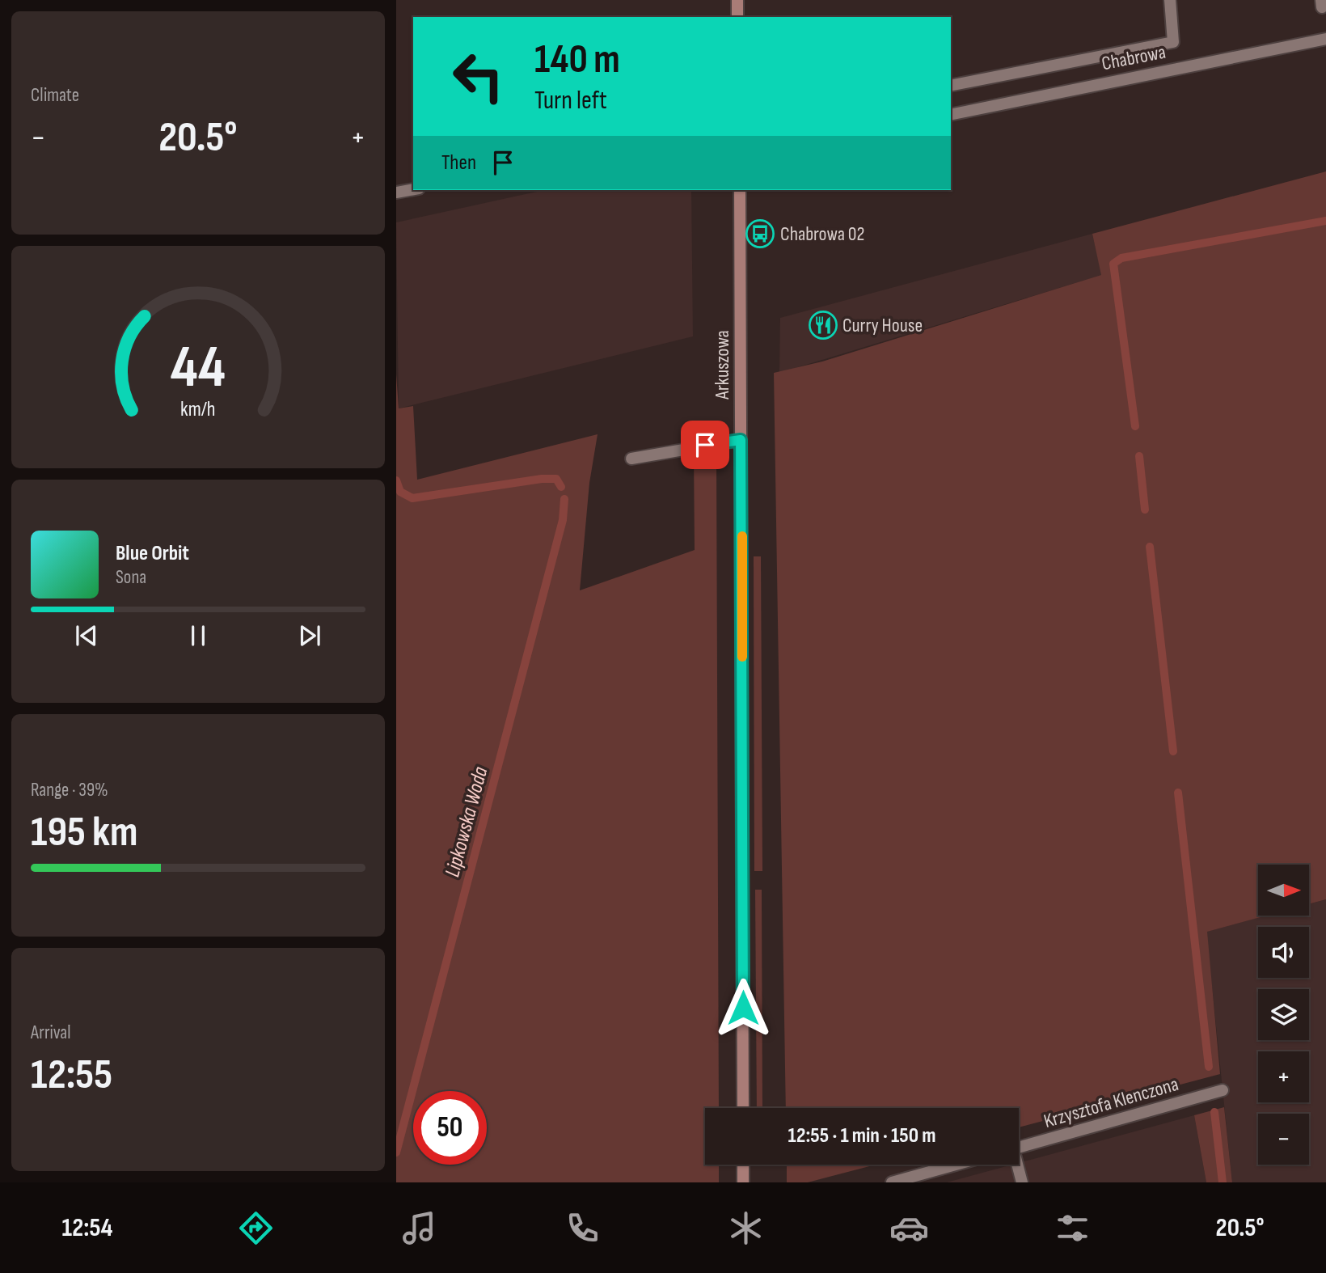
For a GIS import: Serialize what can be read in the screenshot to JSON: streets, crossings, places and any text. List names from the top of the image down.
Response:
{
  "streets": {
    "main road": ["Arkuszowa"],
    "street": ["Chabrowa", "Krzysztofa Klenczona"]
  },
  "water": ["Lipkowska Woda"],
  "places": {
    "bus stop": ["Chabrowa 02"],
    "restaurant": ["Curry House"]
  },
  "north": "right",
  "page": {
    "tile": [
      "Climate",
      ["Range · 39%", "195 km"],
      ["Arrival", "12:55"]
    ],
    "turn": ["140 m", "Turn left"],
    "heat": ["−", "20.5°", "+"],
    "then": "Then",
    "song": ["Blue Orbit", "Sona"],
    "map_buttons": ["+", "−"],
    "limit": "50",
    "trip": "12:55 · 1 min · 150 m",
    "tabs": ["12:54", "20.5°"],
    "gauge": ["44", "km/h"]
  }
}
